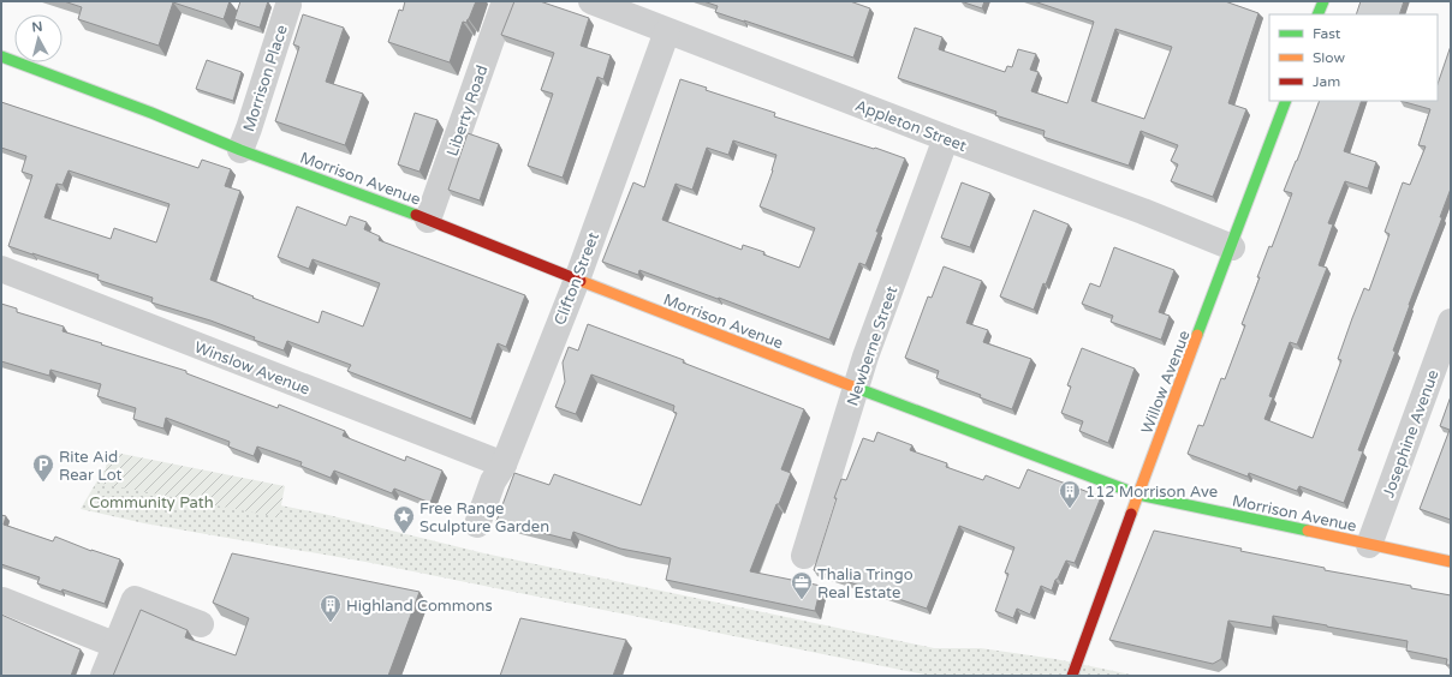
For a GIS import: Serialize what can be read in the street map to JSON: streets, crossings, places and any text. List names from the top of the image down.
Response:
{
  "streets": {
    "street": [
      "Morrison Place",
      "Liberty Road",
      "Appleton Street",
      "Morrison Avenue",
      "Clifton Street",
      "Newberne Street",
      "Winslow Avenue",
      "Willow Avenue",
      "Josephine Avenue"
    ]
  },
  "crossings": [
    ["Morrison Place", "Morrison Avenue"],
    ["Liberty Road", "Morrison Avenue"],
    ["Appleton Street", "Clifton Street"],
    ["Appleton Street", "Newberne Street"],
    ["Appleton Street", "Willow Avenue"],
    ["Morrison Avenue", "Clifton Street"],
    ["Morrison Avenue", "Newberne Street"],
    ["Morrison Avenue", "Willow Avenue"],
    ["Morrison Avenue", "Josephine Avenue"],
    ["Clifton Street", "Winslow Avenue"]
  ],
  "parks": ["Community Path"],
  "places": {
    "parking": ["Rite Aid Rear Lot"],
    "building": ["112 Morrison Ave", "Highland Commons"],
    "place": ["Free Range Sculpture Garden"],
    "office": ["Thalia Tringo Real Estate"]
  },
  "legend": ["Fast", "Slow", "Jam"],
  "north": "top"
}
